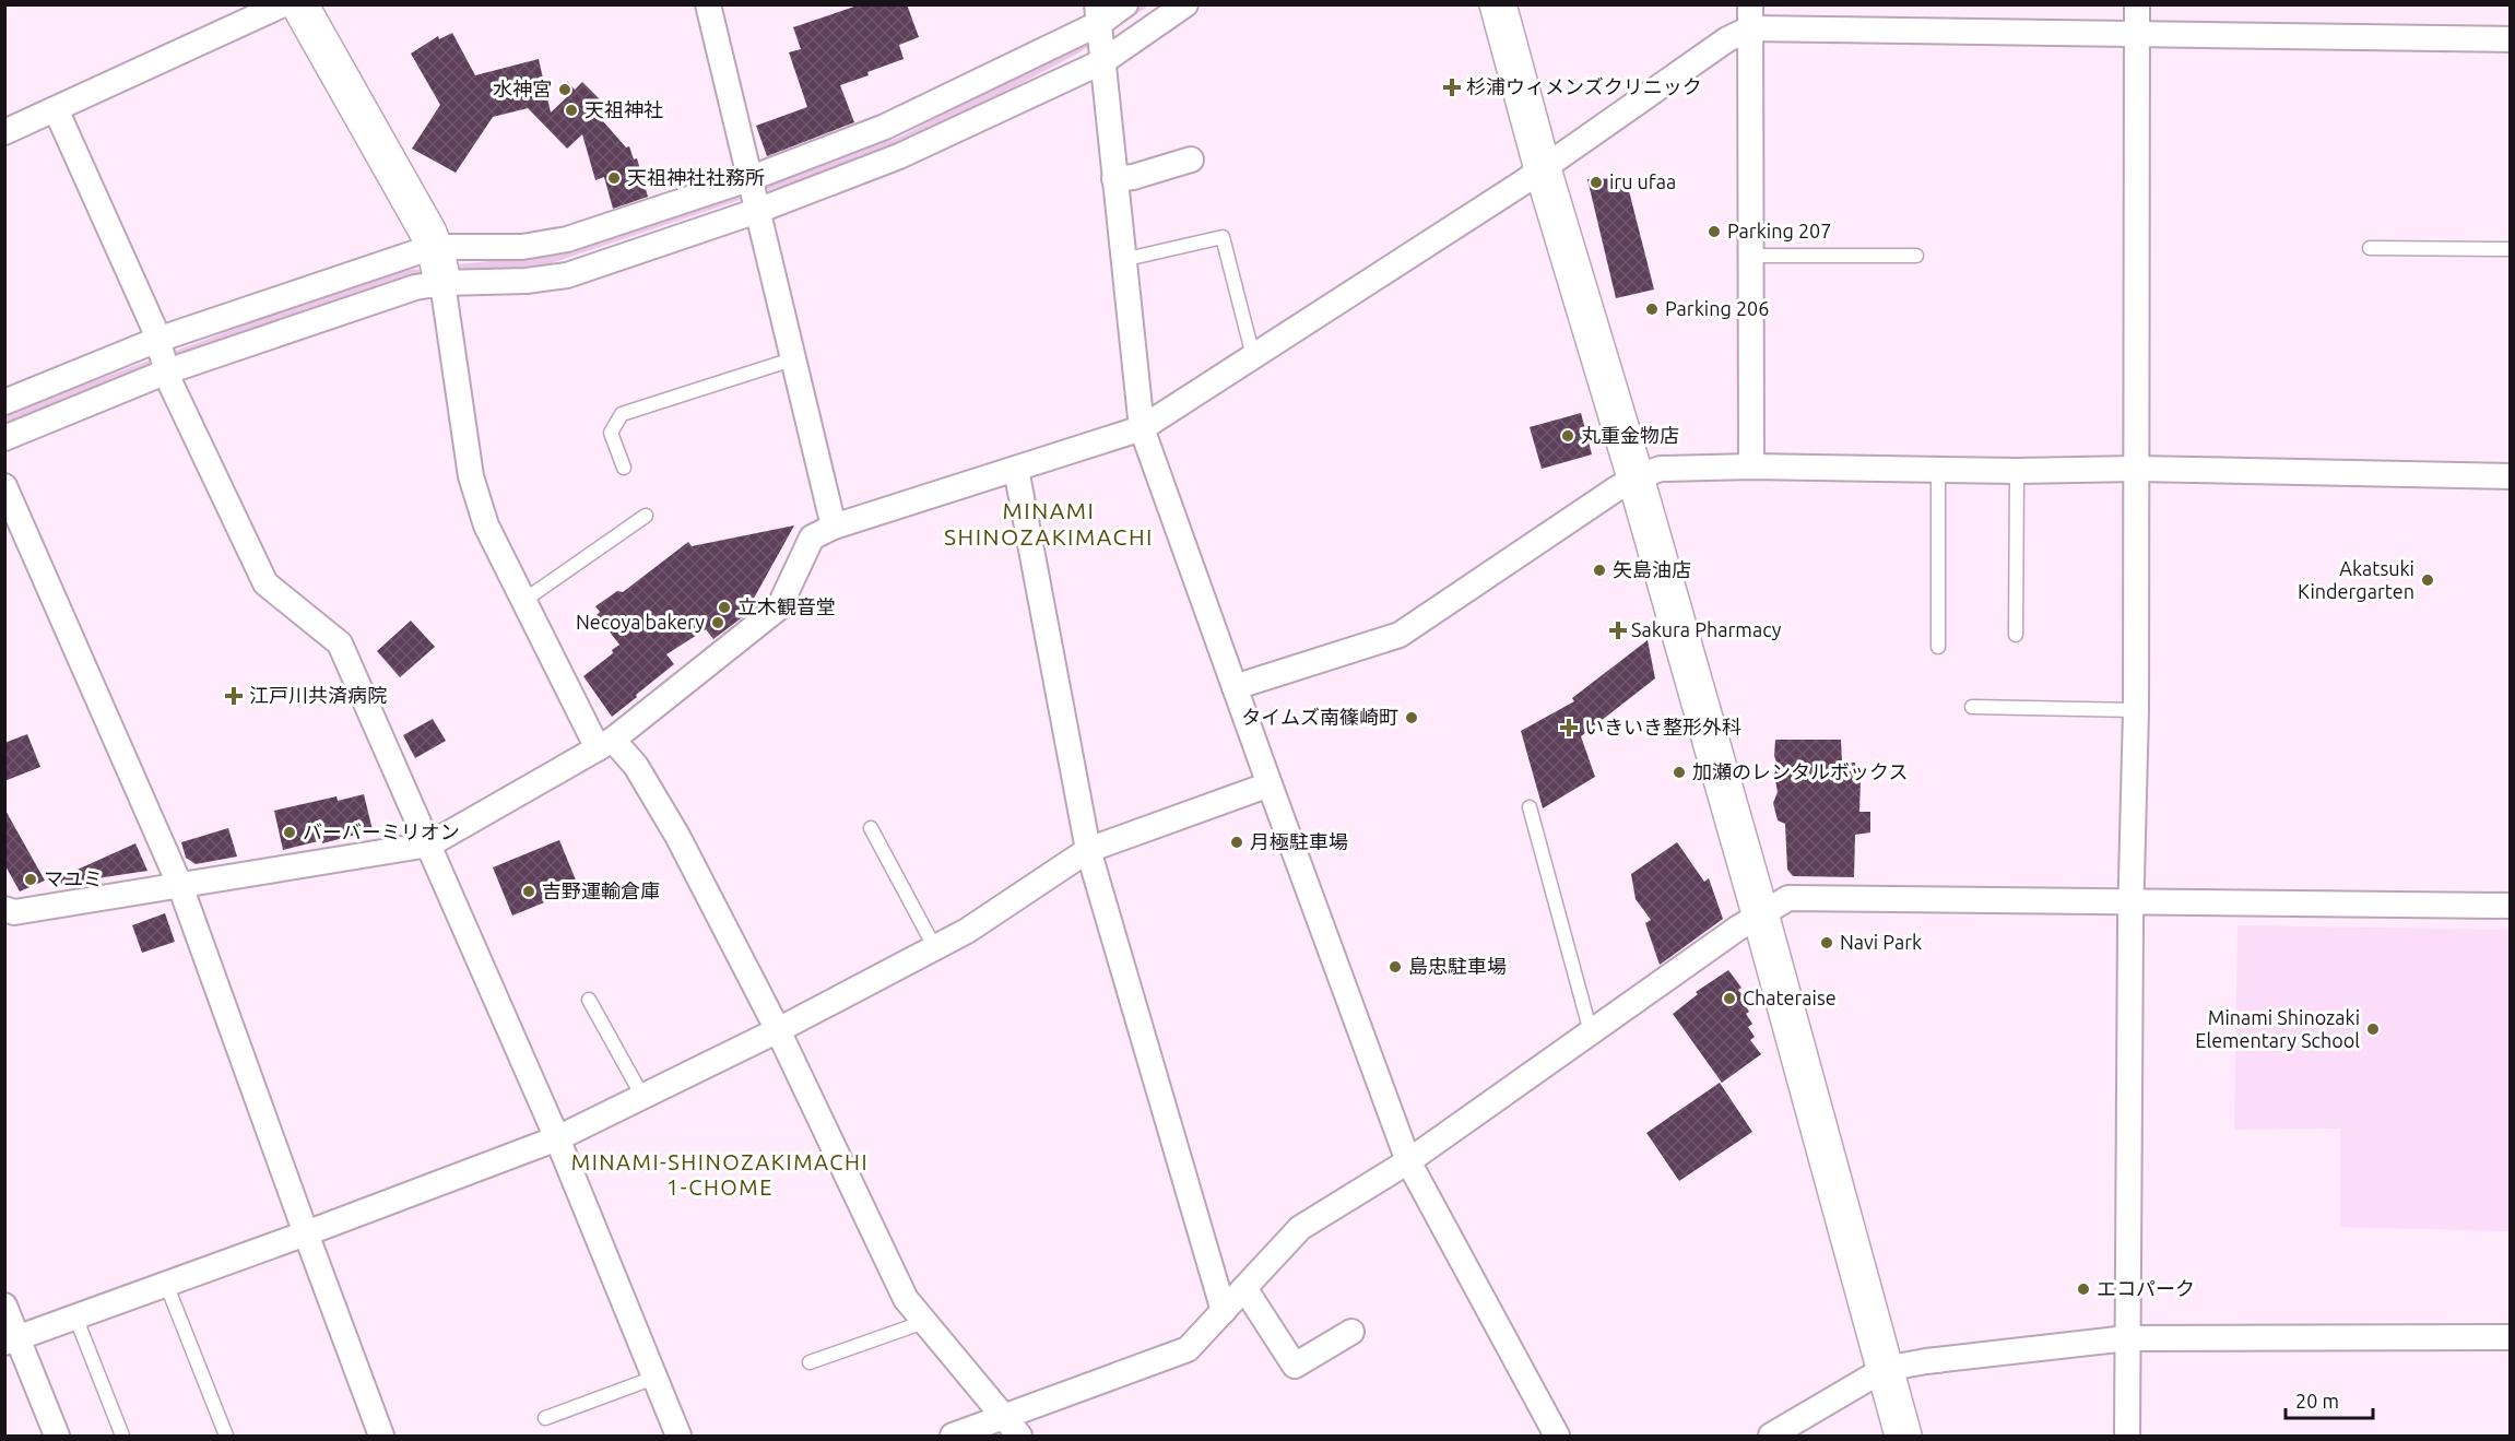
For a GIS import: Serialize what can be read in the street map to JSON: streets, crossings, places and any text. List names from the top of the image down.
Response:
{
  "districts": ["MINAMI SHINOZAKIMACHI", "MINAMI-SHINOZAKIMACHI 1-CHOME"],
  "places": {
    "health": [
      "杉浦ウィメンズクリニック",
      "Sakura Pharmacy",
      "江戸川共済病院",
      "いきいき整形外科"
    ],
    "other": [
      "水神宮",
      "天祖神社",
      "天祖神社社務所",
      "iru ufaa",
      "Parking 207",
      "Parking 206",
      "丸重金物店",
      "矢島油店",
      "Akatsuki Kindergarten",
      "立木観音堂",
      "Necoya bakery",
      "タイムズ南篠崎町",
      "加瀬のレンタルボックス",
      "バーバーミリオン",
      "月極駐車場",
      "マユミ",
      "吉野運輸倉庫",
      "Navi Park",
      "島忠駐車場",
      "Chateraise",
      "Minami Shinozaki Elementary School",
      "エコパーク"
    ]
  },
  "scale_bar": "20 m"
}
